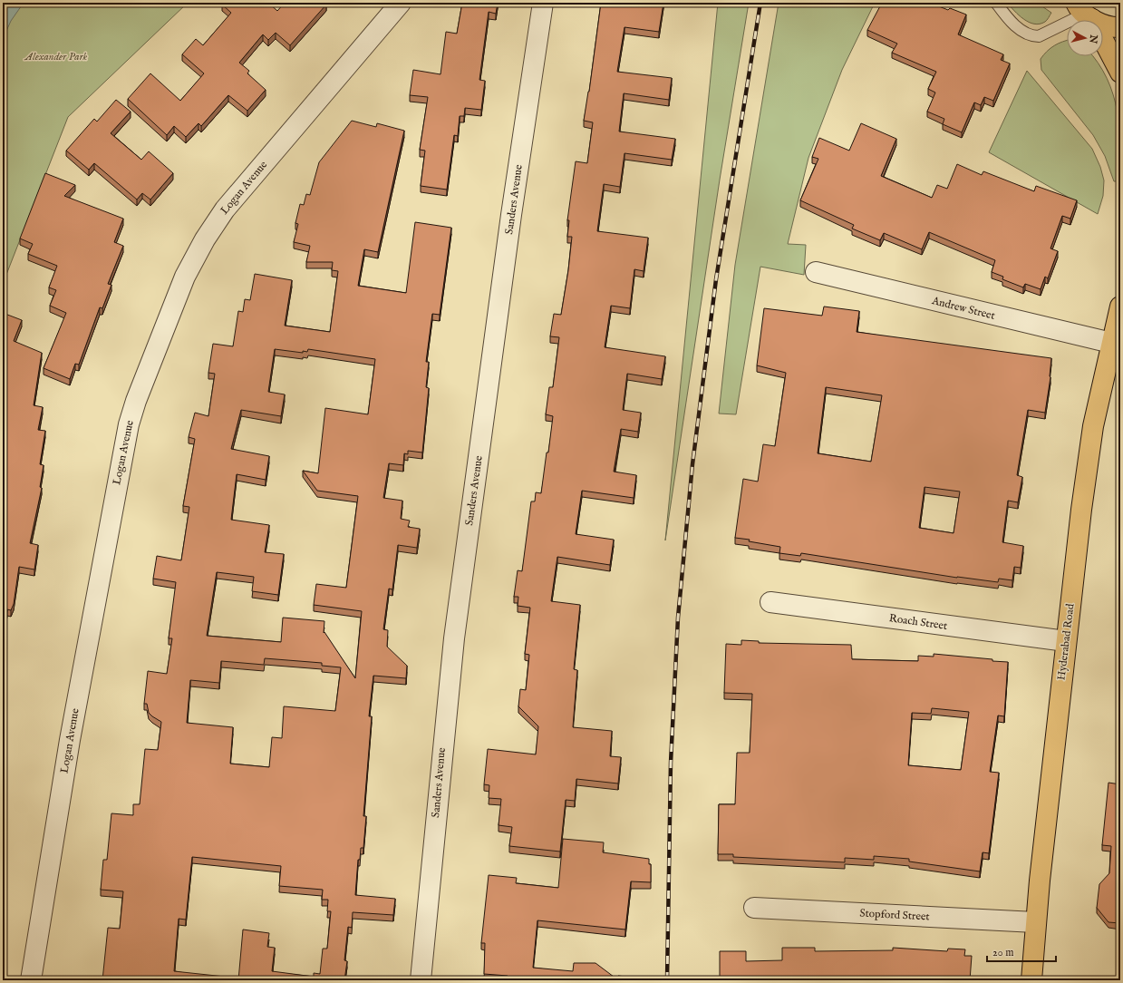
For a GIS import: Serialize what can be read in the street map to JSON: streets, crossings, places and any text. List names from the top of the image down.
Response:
{
  "streets": {
    "main road": ["Hyderabad Road"],
    "street": [
      "Logan Avenue",
      "Sanders Avenue",
      "Andrew Street",
      "Roach Street",
      "Stopford Street"
    ]
  },
  "crossings": [
    ["Andrew Street", "Hyderabad Road"],
    ["Roach Street", "Hyderabad Road"],
    ["Hyderabad Road", "Stopford Street"]
  ],
  "parks": ["Alexander Park"],
  "scale_bar": "20 m",
  "north": "right"
}
